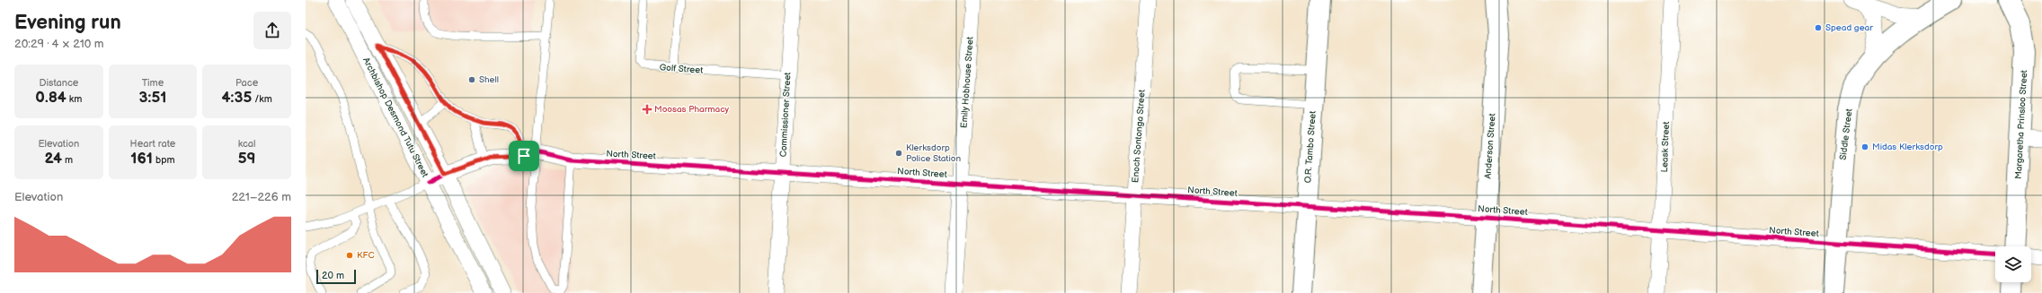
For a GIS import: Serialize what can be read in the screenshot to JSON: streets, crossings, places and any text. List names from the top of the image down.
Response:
{
  "streets": {
    "main road": [
      "Margaretha Prinsloo Street",
      "Siddle Street",
      "Anderson Street",
      "O.R. Tambo Street"
    ],
    "street": [
      "Emily Hobhouse Street",
      "Commissioner Street",
      "Archbishop Desmond Tutu Street",
      "Enoch Sontonga Street",
      "Leask Street",
      "North Street"
    ],
    "lane": ["Golf Street"]
  },
  "crossings": [
    ["Golf Street", "Commissioner Street"],
    ["Emily Hobhouse Street", "North Street"],
    ["Commissioner Street", "North Street"],
    ["Archbishop Desmond Tutu Street", "North Street"],
    ["Siddle Street", "North Street"],
    ["Enoch Sontonga Street", "North Street"],
    ["Anderson Street", "North Street"],
    ["O.R. Tambo Street", "North Street"],
    ["Leask Street", "North Street"]
  ],
  "places": {
    "other": [
      "Spead gear",
      "Shell",
      "Midas Klerksdorp",
      "Klerksdorp Police Station",
      "KFC"
    ],
    "health": ["Moosas Pharmacy"]
  },
  "scale_bar": "20 m",
  "page": {
    "heading": ["Evening run", "20:29 · 4 × 210 m"],
    "stats": [
      ["Distance", "0.84 km"],
      ["Time", "3:51"],
      ["Pace", "4:35 /km"],
      ["Elevation", "24 m"],
      ["Heart rate", "161 bpm"],
      ["kcal", "59"]
    ],
    "chart": ["Elevation", "221–226 m"],
    "scale": "20 m"
  }
}
